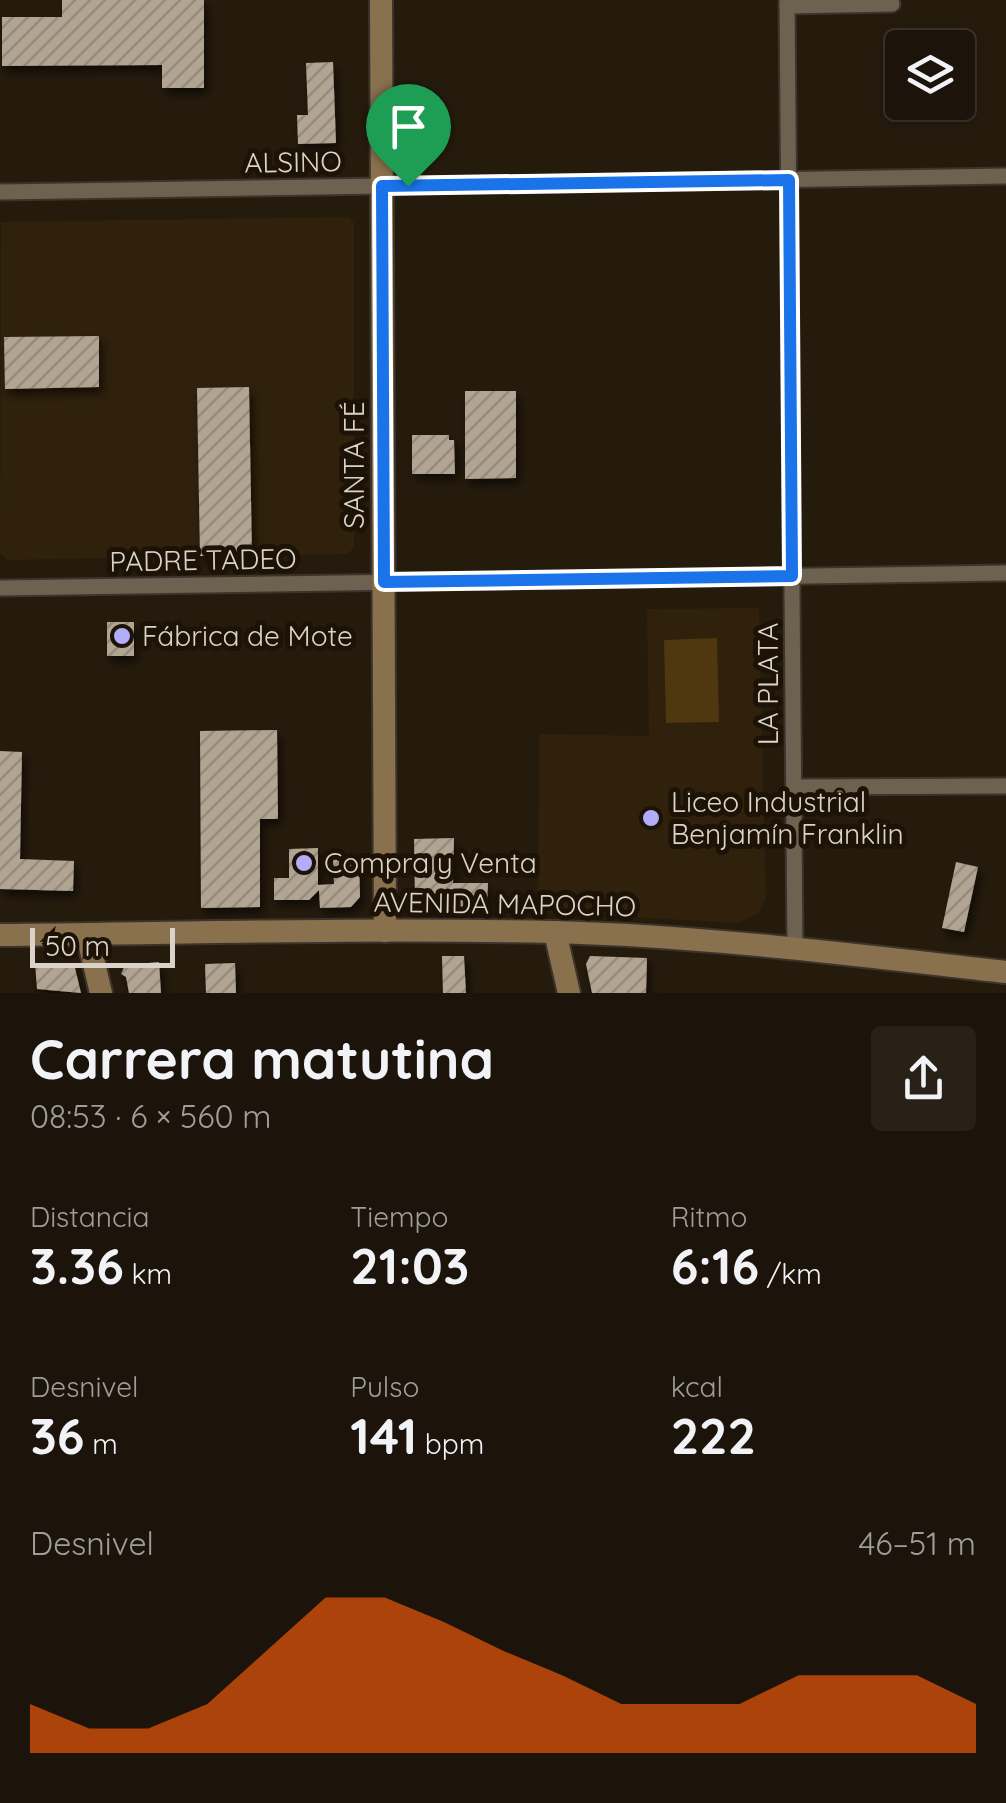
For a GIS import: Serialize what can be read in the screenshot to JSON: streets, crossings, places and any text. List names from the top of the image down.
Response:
{
  "streets": {
    "street": [
      "ALSINO",
      "SANTA FÉ",
      "PADRE TADEO",
      "LA PLATA",
      "AVENIDA MAPOCHO"
    ]
  },
  "crossings": [
    ["ALSINO", "SANTA FÉ"],
    ["ALSINO", "LA PLATA"],
    ["SANTA FÉ", "PADRE TADEO"],
    ["SANTA FÉ", "AVENIDA MAPOCHO"],
    ["PADRE TADEO", "LA PLATA"],
    ["LA PLATA", "AVENIDA MAPOCHO"]
  ],
  "places": ["Fábrica de Mote", "Liceo Industrial Benjamín Franklin", "Compra y Venta"],
  "scale_bar": "50 m",
  "page": {
    "scale": "50 m",
    "heading": ["Carrera matutina", "08:53 · 6 × 560 m"],
    "stats": [
      ["Distancia", "3.36 km"],
      ["Tiempo", "21:03"],
      ["Ritmo", "6:16 /km"],
      ["Desnivel", "36 m"],
      ["Pulso", "141 bpm"],
      ["kcal", "222"]
    ],
    "chart": ["Desnivel", "46–51 m"]
  }
}
